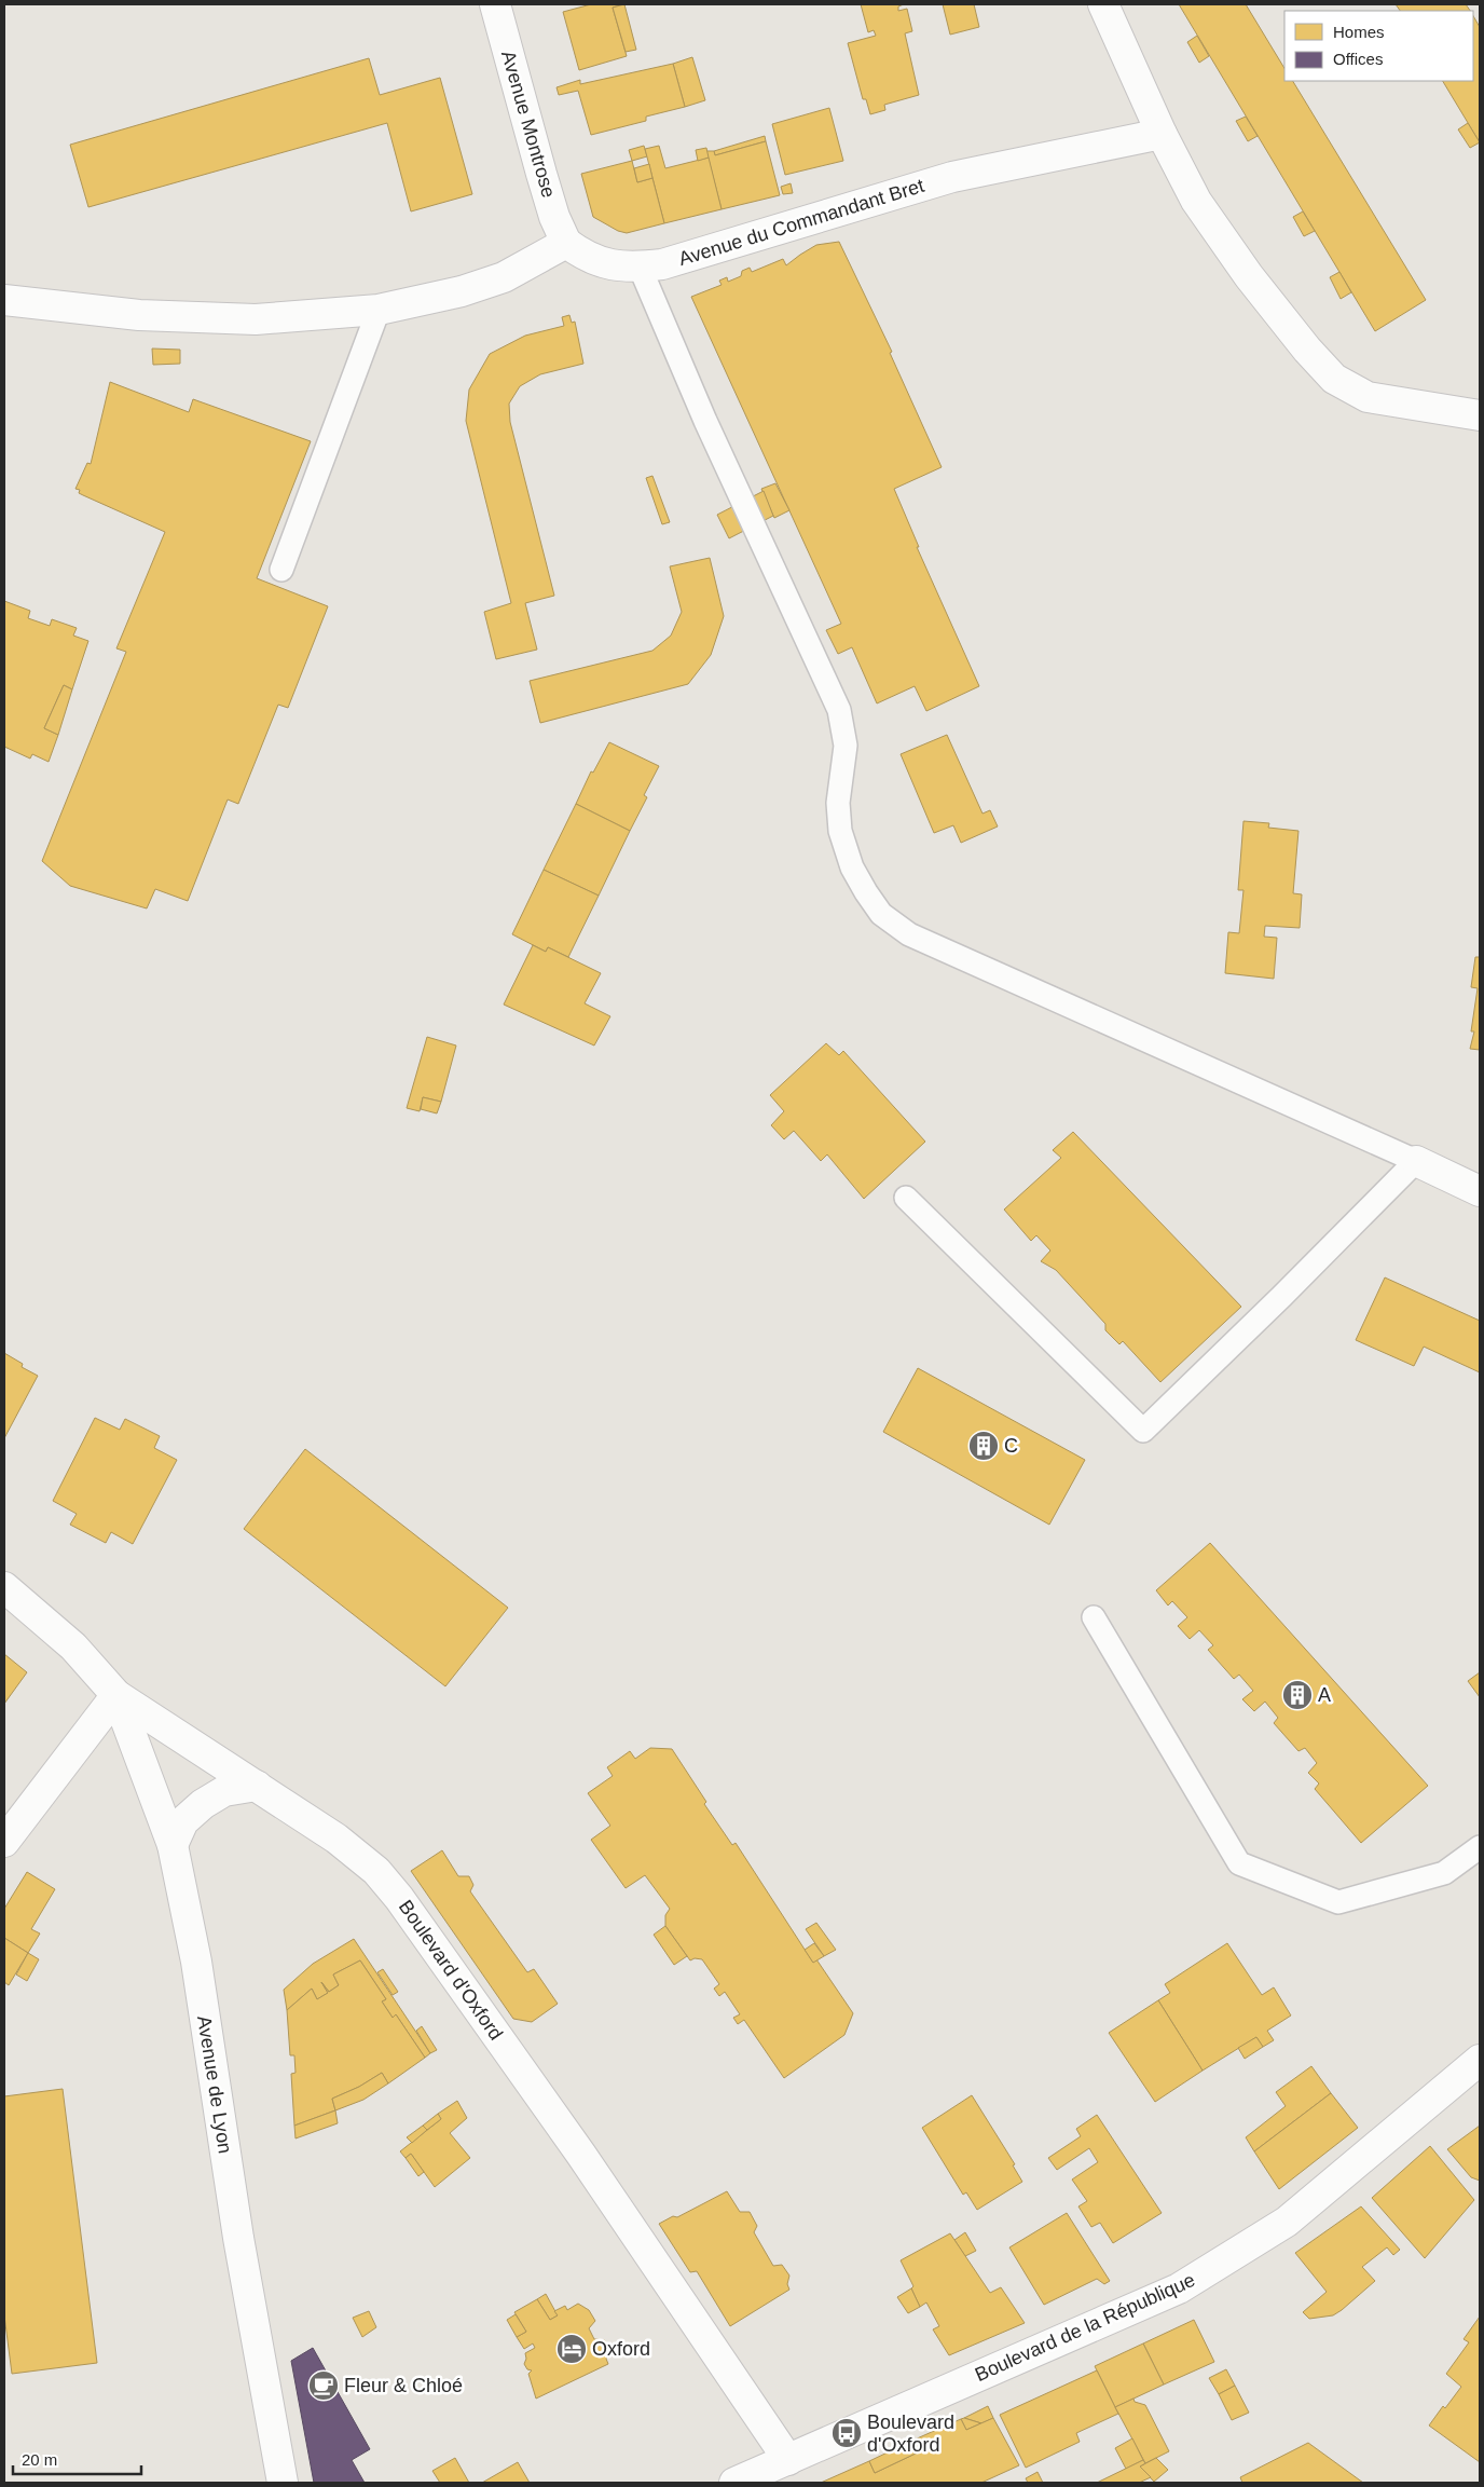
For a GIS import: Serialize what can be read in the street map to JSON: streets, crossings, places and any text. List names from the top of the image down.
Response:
{
  "streets": {
    "street": [
      "Avenue Montrose",
      "Avenue du Commandant Bret",
      "Boulevard d'Oxford",
      "Avenue de Lyon",
      "Boulevard de la République"
    ]
  },
  "crossings": [
    ["Avenue Montrose", "Avenue du Commandant Bret"],
    ["Boulevard d'Oxford", "Avenue de Lyon"],
    ["Boulevard d'Oxford", "Boulevard de la République"]
  ],
  "places": {
    "building": ["C", "A"],
    "hotel": ["Oxford"],
    "cafe": ["Fleur & Chloé"],
    "bus stop": ["Boulevard d'Oxford"]
  },
  "legend": ["Homes", "Offices"],
  "scale_bar": "20 m"
}
